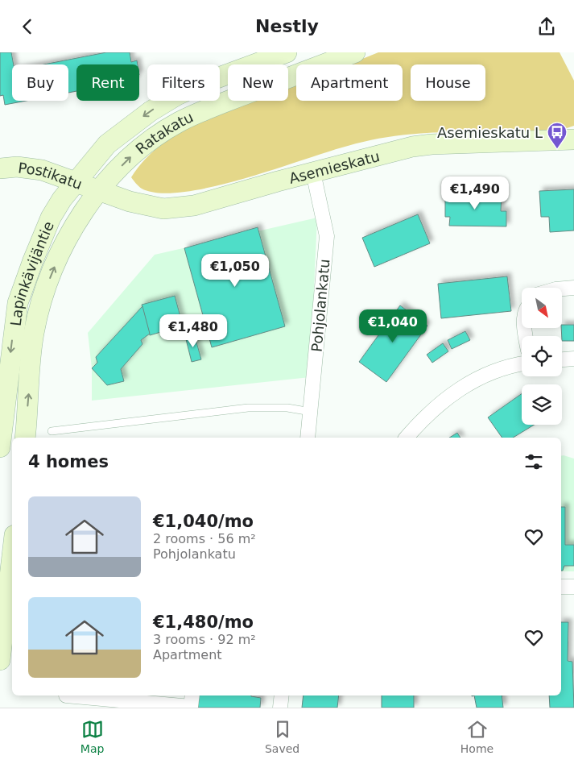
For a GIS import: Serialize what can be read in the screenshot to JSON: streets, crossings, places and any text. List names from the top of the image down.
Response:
{
  "streets": {
    "main road": [
      "Ratakatu",
      "Asemieskatu",
      "Postikatu",
      "Lapinkävijäntie"
    ],
    "street": ["Pohjolankatu"]
  },
  "crossings": [
    ["Ratakatu", "Asemieskatu"],
    ["Ratakatu", "Postikatu"],
    ["Ratakatu", "Lapinkävijäntie"],
    ["Asemieskatu", "Postikatu"],
    ["Asemieskatu", "Lapinkävijäntie"],
    ["Asemieskatu", "Pohjolankatu"],
    ["Postikatu", "Lapinkävijäntie"]
  ],
  "places": {
    "bus stop": ["Asemieskatu L"]
  },
  "north": "bottom right",
  "page": {
    "header": "Nestly",
    "chip": [
      "Buy",
      "Rent",
      "Filters",
      "New",
      "Apartment",
      "House"
    ],
    "price": [
      "€1,490",
      "€1,050",
      "€1,040",
      "€1,480"
    ],
    "heading": "4 homes",
    "list": [
      {
        "name": "€1,040/mo",
        "note": "2 rooms · 56 m² · Pohjolankatu"
      },
      {
        "name": "€1,480/mo",
        "note": "3 rooms · 92 m² · Apartment"
      }
    ],
    "tabs": ["Map", "Saved", "Home"]
  }
}
